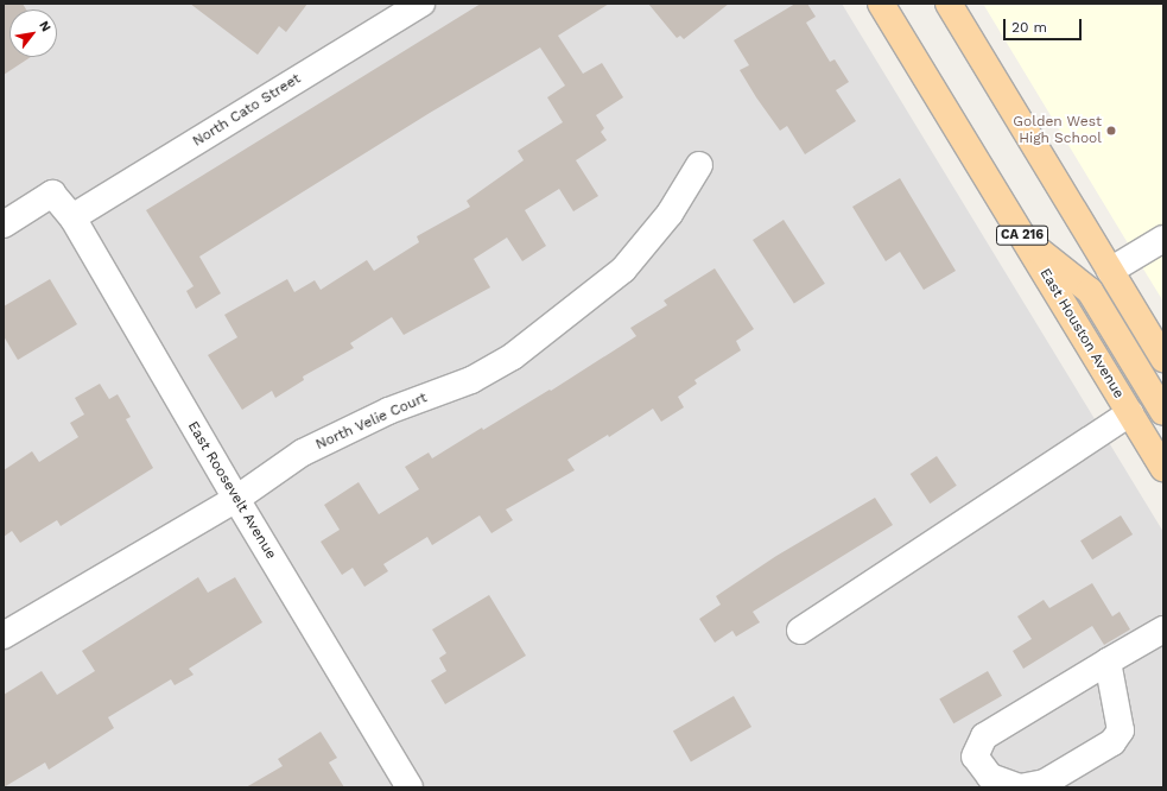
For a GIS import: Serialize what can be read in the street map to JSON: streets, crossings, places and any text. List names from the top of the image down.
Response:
{
  "streets": {
    "main road": ["CA 216", "East Houston Avenue"],
    "street": ["North Cato Street", "North Velie Court", "East Roosevelt Avenue"]
  },
  "crossings": [
    ["North Cato Street", "East Roosevelt Avenue"],
    ["North Velie Court", "East Roosevelt Avenue"]
  ],
  "places": ["Golden West High School"],
  "scale_bar": "20 m",
  "north": "top right"
}
